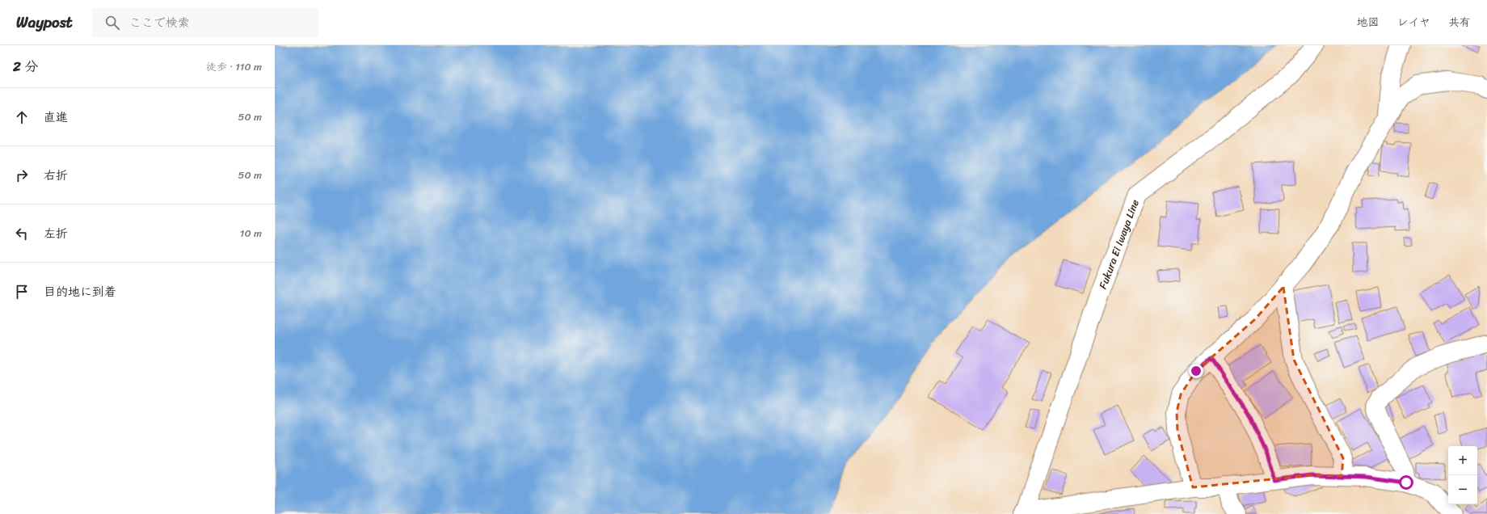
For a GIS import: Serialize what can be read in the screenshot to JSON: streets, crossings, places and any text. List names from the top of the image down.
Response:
{
  "streets": {
    "street": ["Fukura Ei Iwaya Line"]
  },
  "page": {
    "header": "Waypost",
    "search": "ここで検索",
    "nav": ["地図", "レイヤ", "共有"],
    "heading": ["2 分", "徒歩 · 110 m"],
    "list": [
      ["直進", "50 m"],
      ["右折", "50 m"],
      ["左折", "10 m"],
      "目的地に到着"
    ],
    "map_buttons": ["+", "−"]
  }
}
